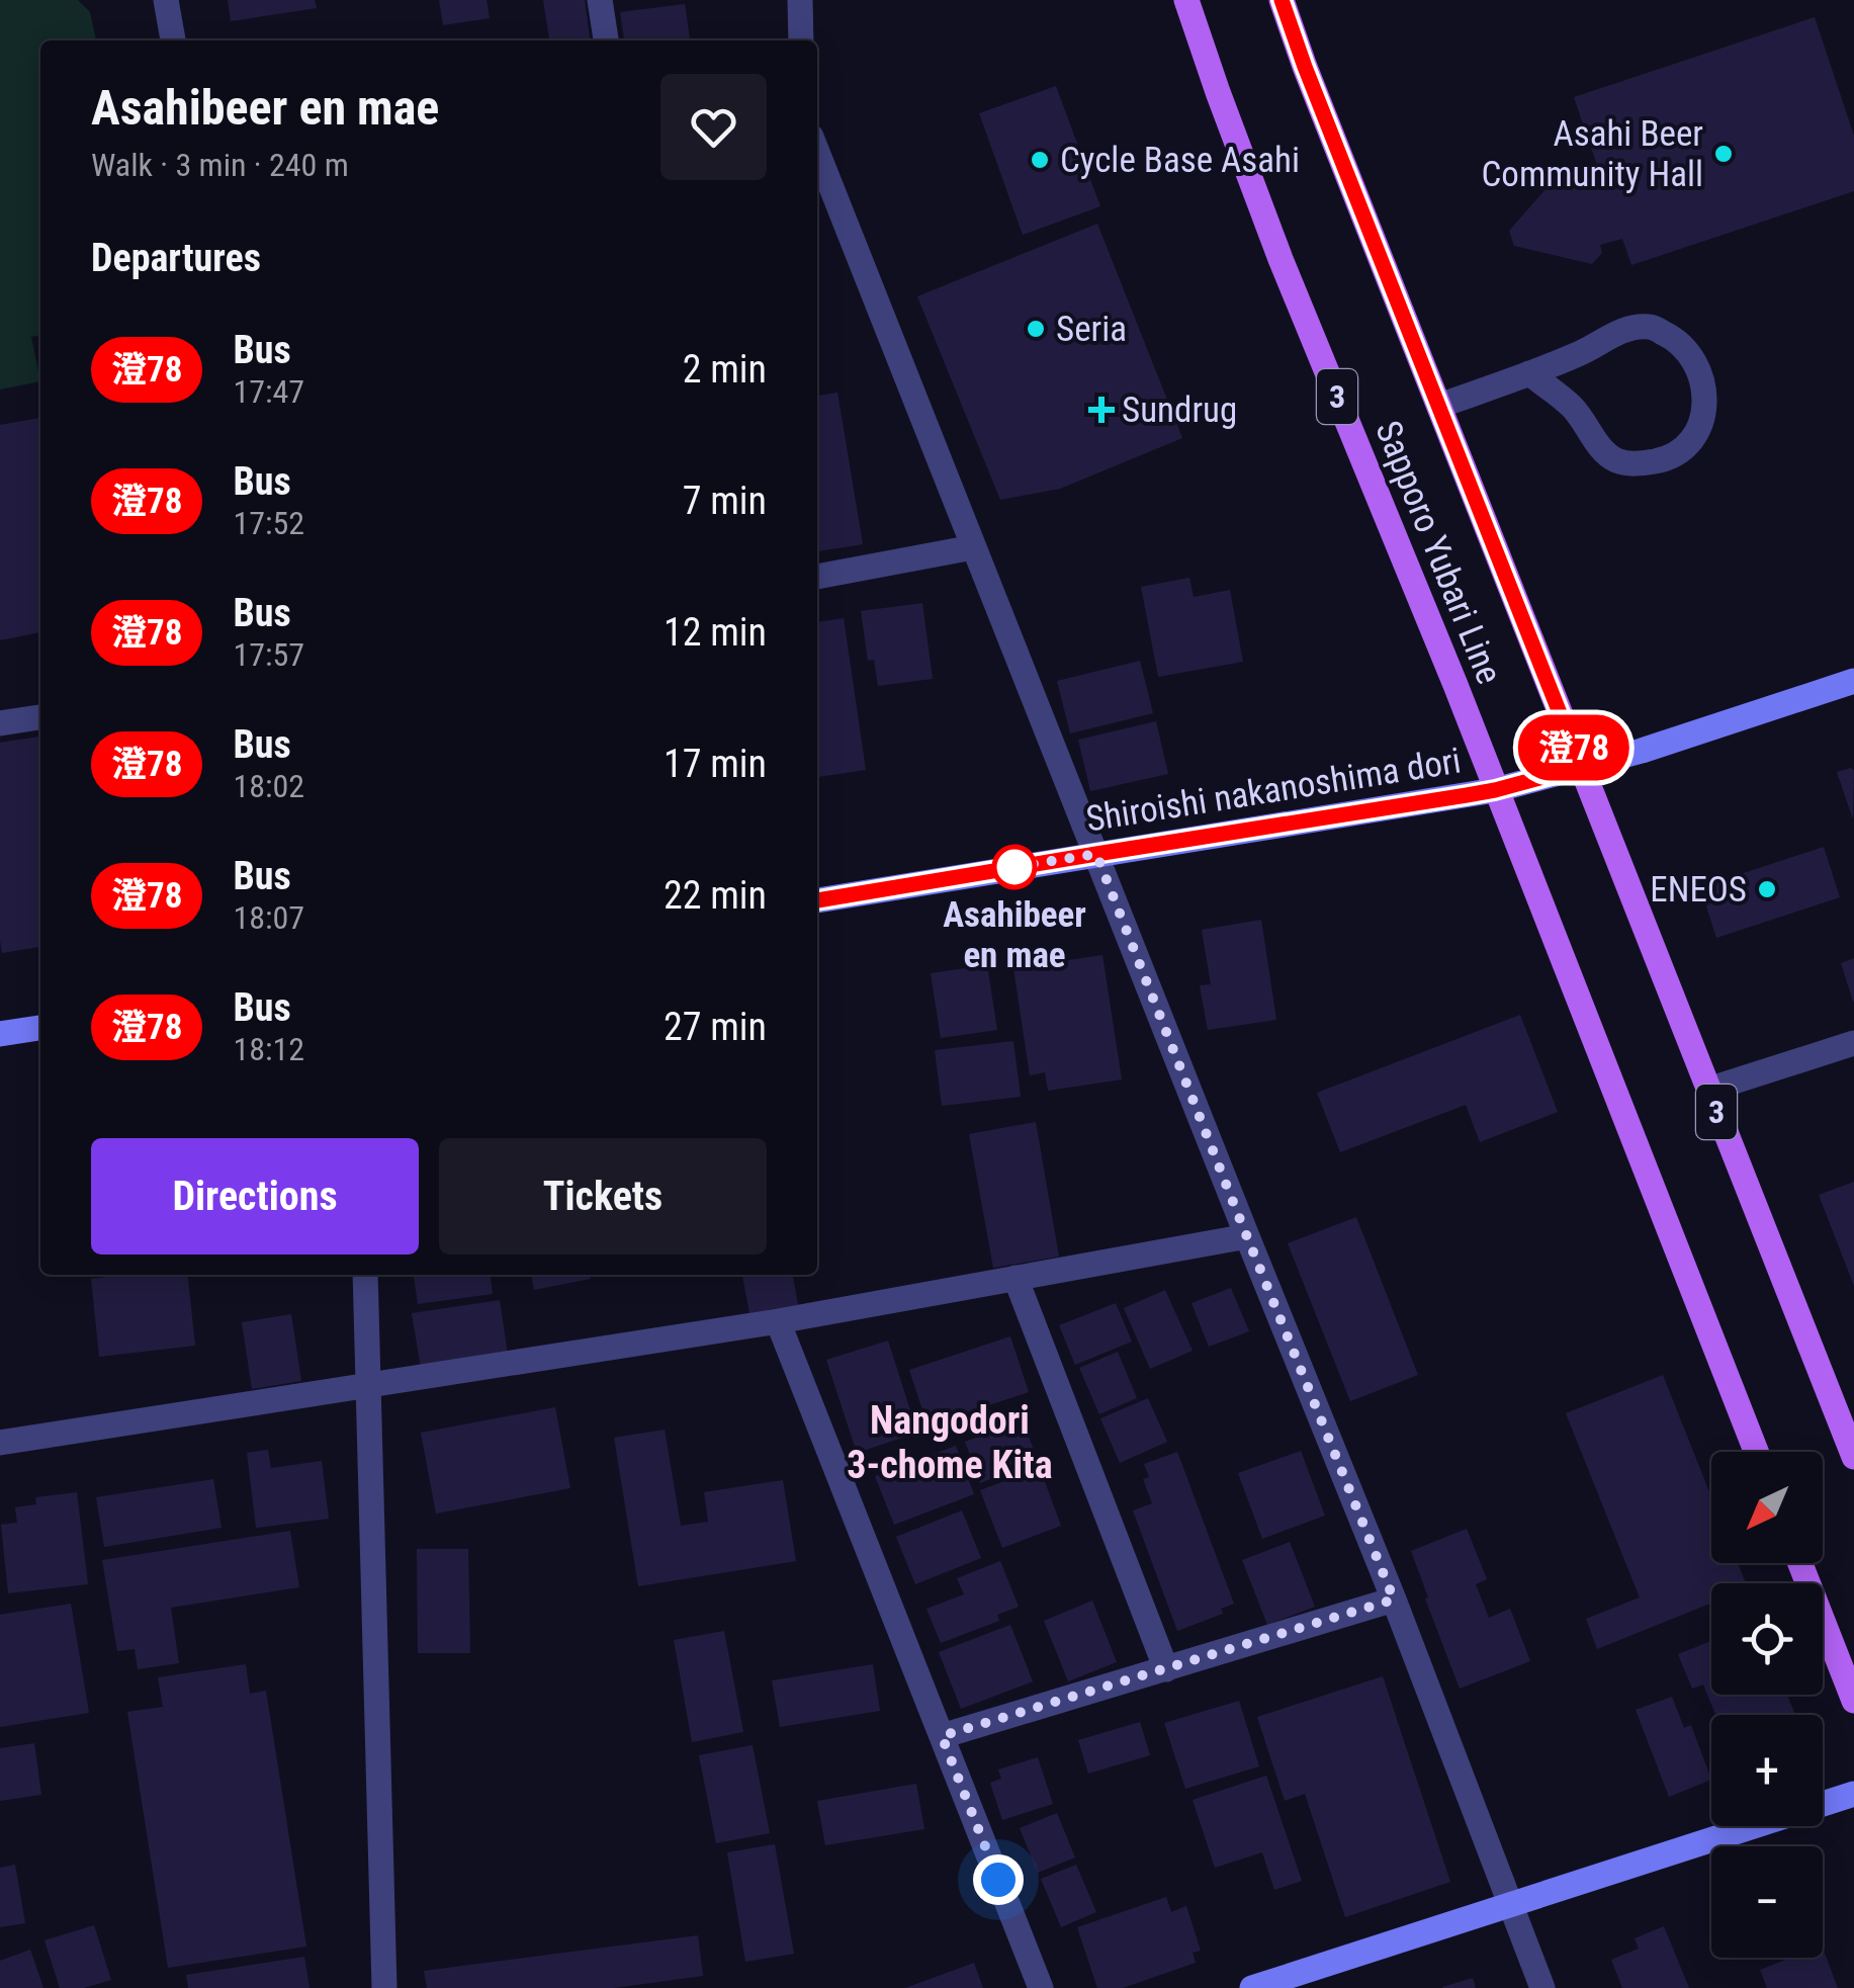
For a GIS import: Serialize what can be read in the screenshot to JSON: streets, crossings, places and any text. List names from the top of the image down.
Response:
{
  "streets": {
    "main road": ["3", "Sapporo Yubari Line"],
    "street": ["Shiroishi nakanoshima dori"]
  },
  "crossings": [
    ["Sapporo Yubari Line", "Shiroishi nakanoshima dori"]
  ],
  "districts": ["Nangodori 3-chome Kita"],
  "places": {
    "other": [
      "Asahi Beer Community Hall",
      "Cycle Base Asahi",
      "Seria",
      "Asahibeer en mae",
      "ENEOS"
    ],
    "health": ["Sundrug"]
  },
  "lines": ["bus line 澄78"],
  "north": "bottom left",
  "page": {
    "on_map": "澄78",
    "heading": [
      ["Asahibeer en mae", "Walk · 3 min · 240 m"],
      "Departures"
    ],
    "list": [
      {
        "mark": "澄78",
        "name": "Bus",
        "note": "17:47",
        "value": "2 min"
      },
      {
        "mark": "澄78",
        "name": "Bus",
        "note": "17:52",
        "value": "7 min"
      },
      {
        "mark": "澄78",
        "name": "Bus",
        "note": "17:57",
        "value": "12 min"
      },
      {
        "mark": "澄78",
        "name": "Bus",
        "note": "18:02",
        "value": "17 min"
      },
      {
        "mark": "澄78",
        "name": "Bus",
        "note": "18:07",
        "value": "22 min"
      },
      {
        "mark": "澄78",
        "name": "Bus",
        "note": "18:12",
        "value": "27 min"
      }
    ],
    "buttons": ["Directions", "Tickets"],
    "map_buttons": ["+", "−"]
  }
}
